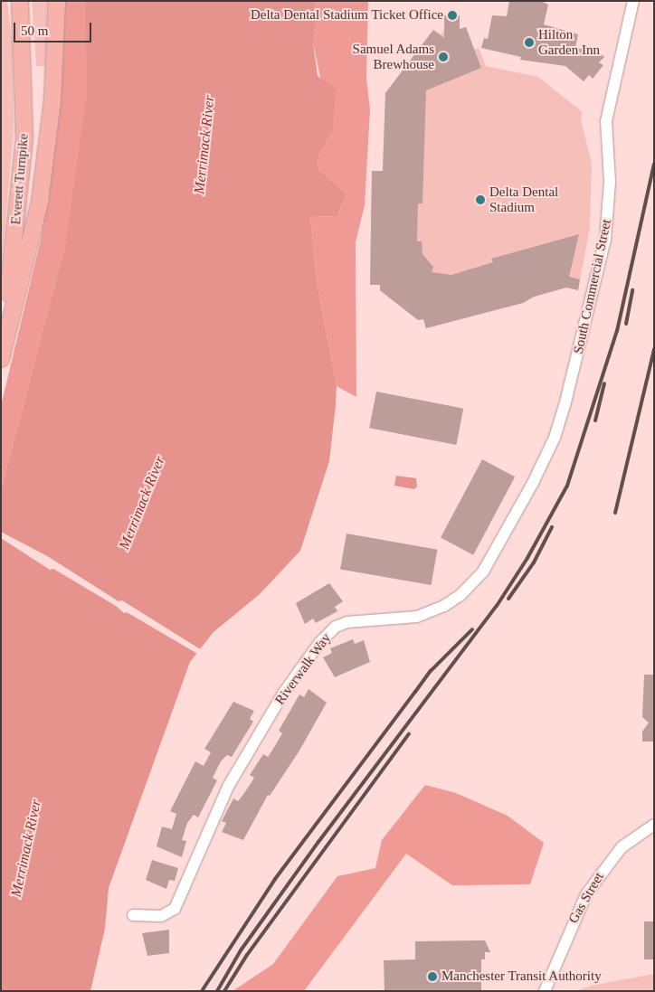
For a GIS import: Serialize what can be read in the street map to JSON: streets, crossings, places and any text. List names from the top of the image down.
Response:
{
  "streets": {
    "highway": ["Everett Turnpike"],
    "street": ["South Commercial Street", "Riverwalk Way", "Gas Street"]
  },
  "crossings": [
    ["South Commercial Street", "Riverwalk Way"]
  ],
  "water": ["Merrimack River"],
  "places": [
    "Delta Dental Stadium Ticket Office",
    "Hilton Garden Inn",
    "Samuel Adams Brewhouse",
    "Delta Dental Stadium",
    "Manchester Transit Authority"
  ],
  "scale_bar": "50 m"
}
